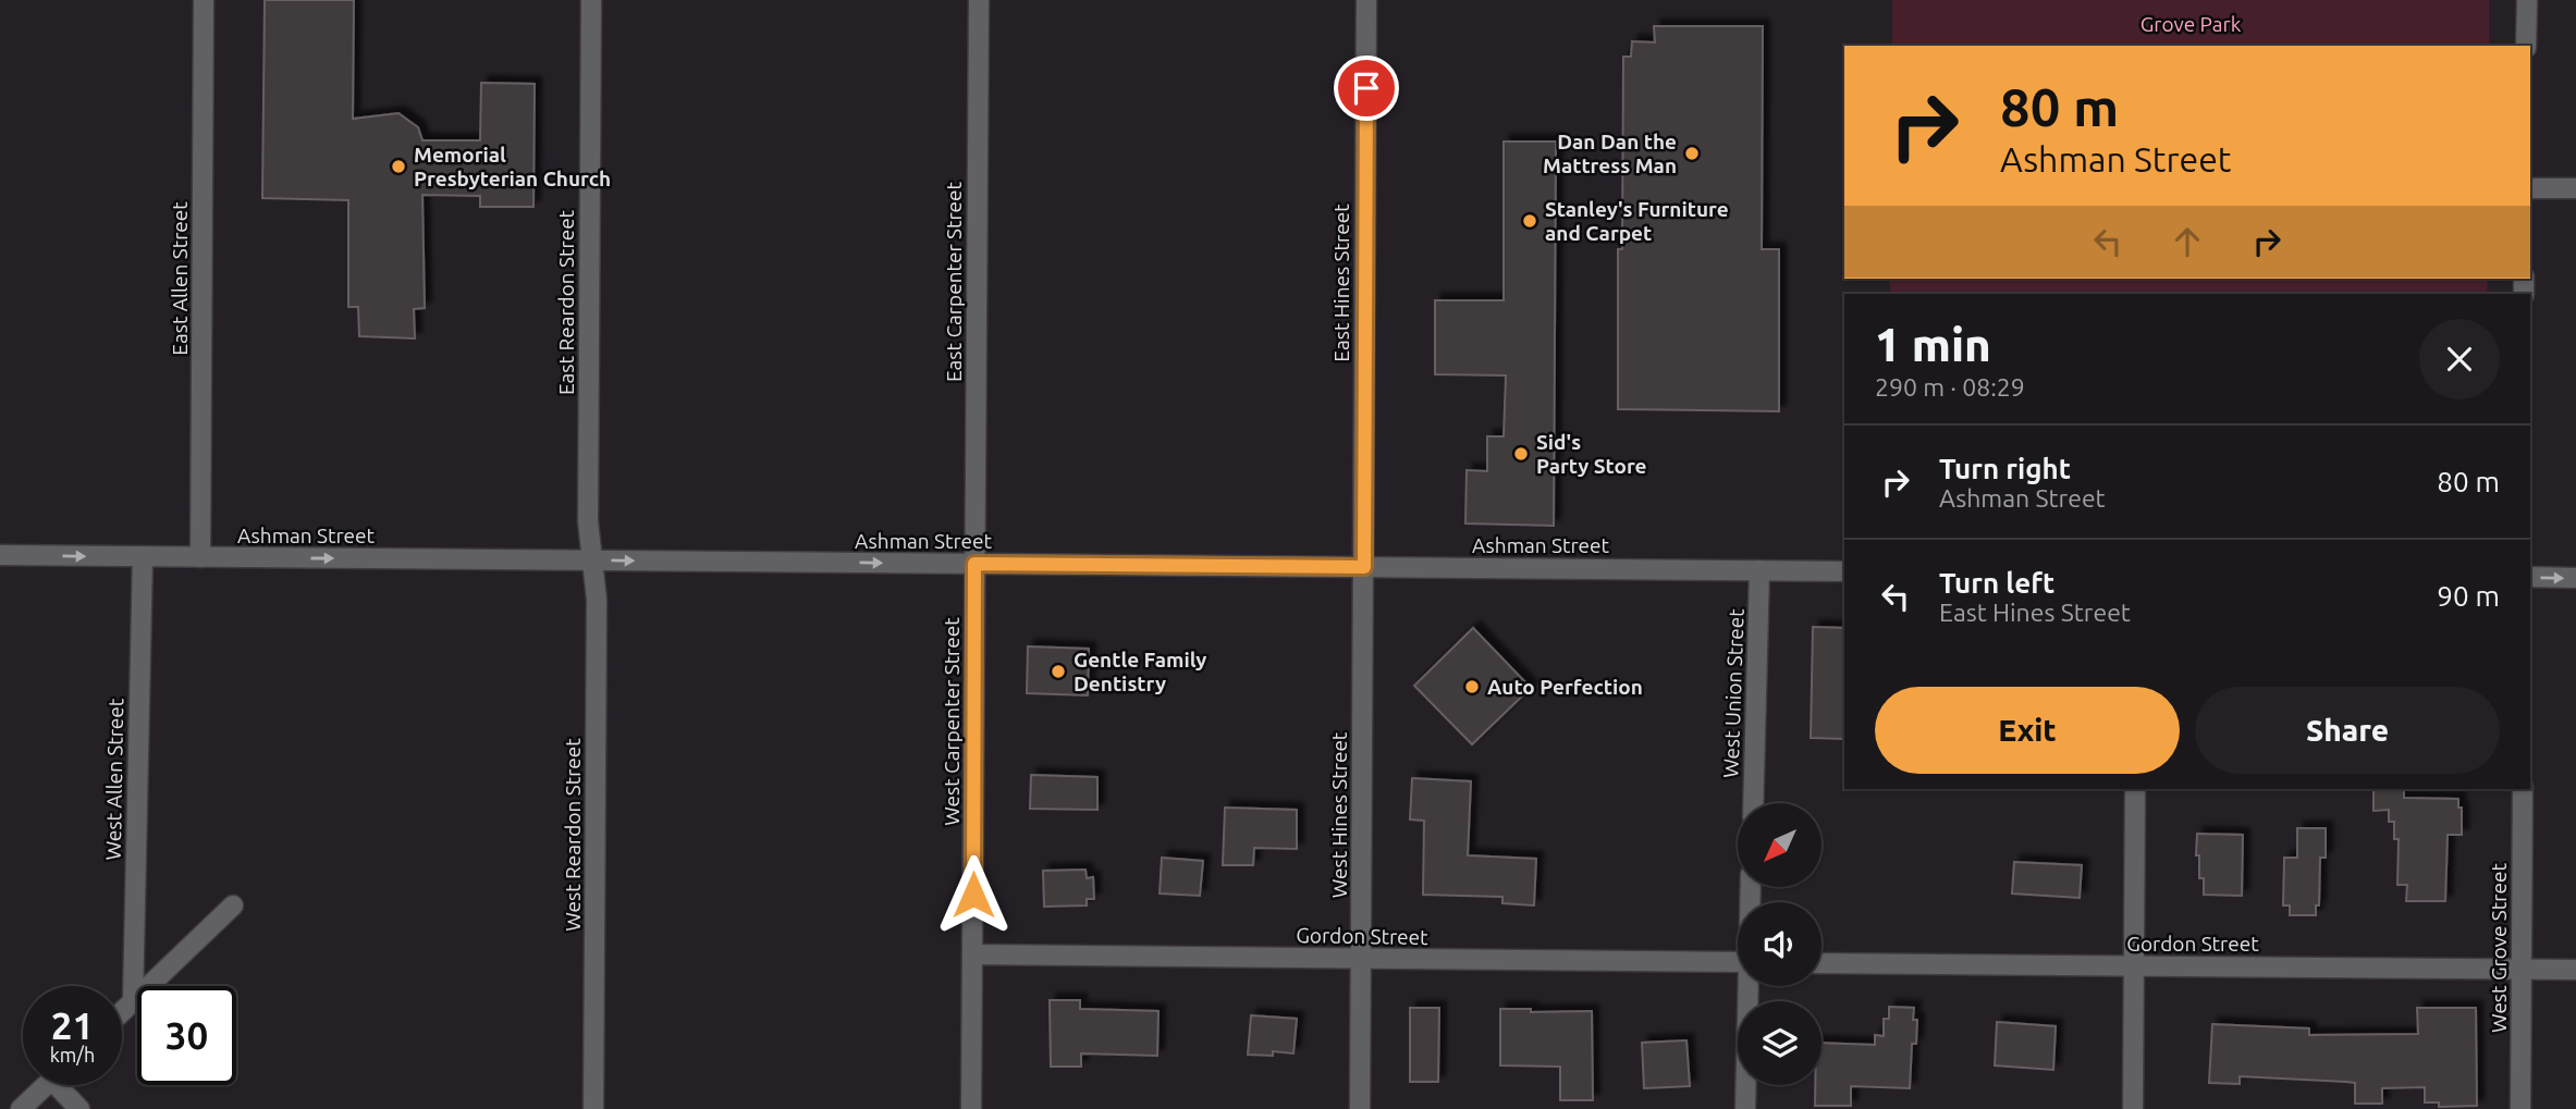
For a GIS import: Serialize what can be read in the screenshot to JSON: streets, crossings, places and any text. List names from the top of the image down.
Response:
{
  "streets": {
    "street": [
      "East Allen Street",
      "East Carpenter Street",
      "East Hines Street",
      "East Reardon Street",
      "Ashman Street",
      "West Union Street",
      "West Carpenter Street",
      "West Allen Street",
      "West Hines Street",
      "West Reardon Street",
      "Gordon Street",
      "West Grove Street"
    ]
  },
  "crossings": [
    ["East Allen Street", "Ashman Street"],
    ["East Carpenter Street", "Ashman Street"],
    ["East Carpenter Street", "West Carpenter Street"],
    ["East Hines Street", "Ashman Street"],
    ["East Hines Street", "West Hines Street"],
    ["East Reardon Street", "Ashman Street"],
    ["East Reardon Street", "West Reardon Street"],
    ["Ashman Street", "West Union Street"],
    ["Ashman Street", "West Carpenter Street"],
    ["Ashman Street", "West Allen Street"],
    ["Ashman Street", "West Hines Street"],
    ["Ashman Street", "West Reardon Street"],
    ["West Carpenter Street", "Gordon Street"],
    ["West Hines Street", "Gordon Street"],
    ["Gordon Street", "West Grove Street"]
  ],
  "one_way": ["Ashman Street"],
  "parks": ["Grove Park"],
  "places": [
    "Dan Dan the Mattress Man",
    "Memorial Presbyterian Church",
    "Stanley's Furniture and Carpet",
    "Sid's Party Store",
    "Gentle Family Dentistry",
    "Auto Perfection"
  ],
  "north": "bottom left",
  "page": {
    "turn": ["80 m", "Ashman Street"],
    "heading": ["1 min", "290 m · 08:29"],
    "list": [
      {
        "name": "Turn right",
        "note": "Ashman Street",
        "value": "80 m"
      },
      {
        "name": "Turn left",
        "note": "East Hines Street",
        "value": "90 m"
      }
    ],
    "buttons": ["Exit", "Share"],
    "speed": "21 km/h",
    "limit": "30"
  }
}
